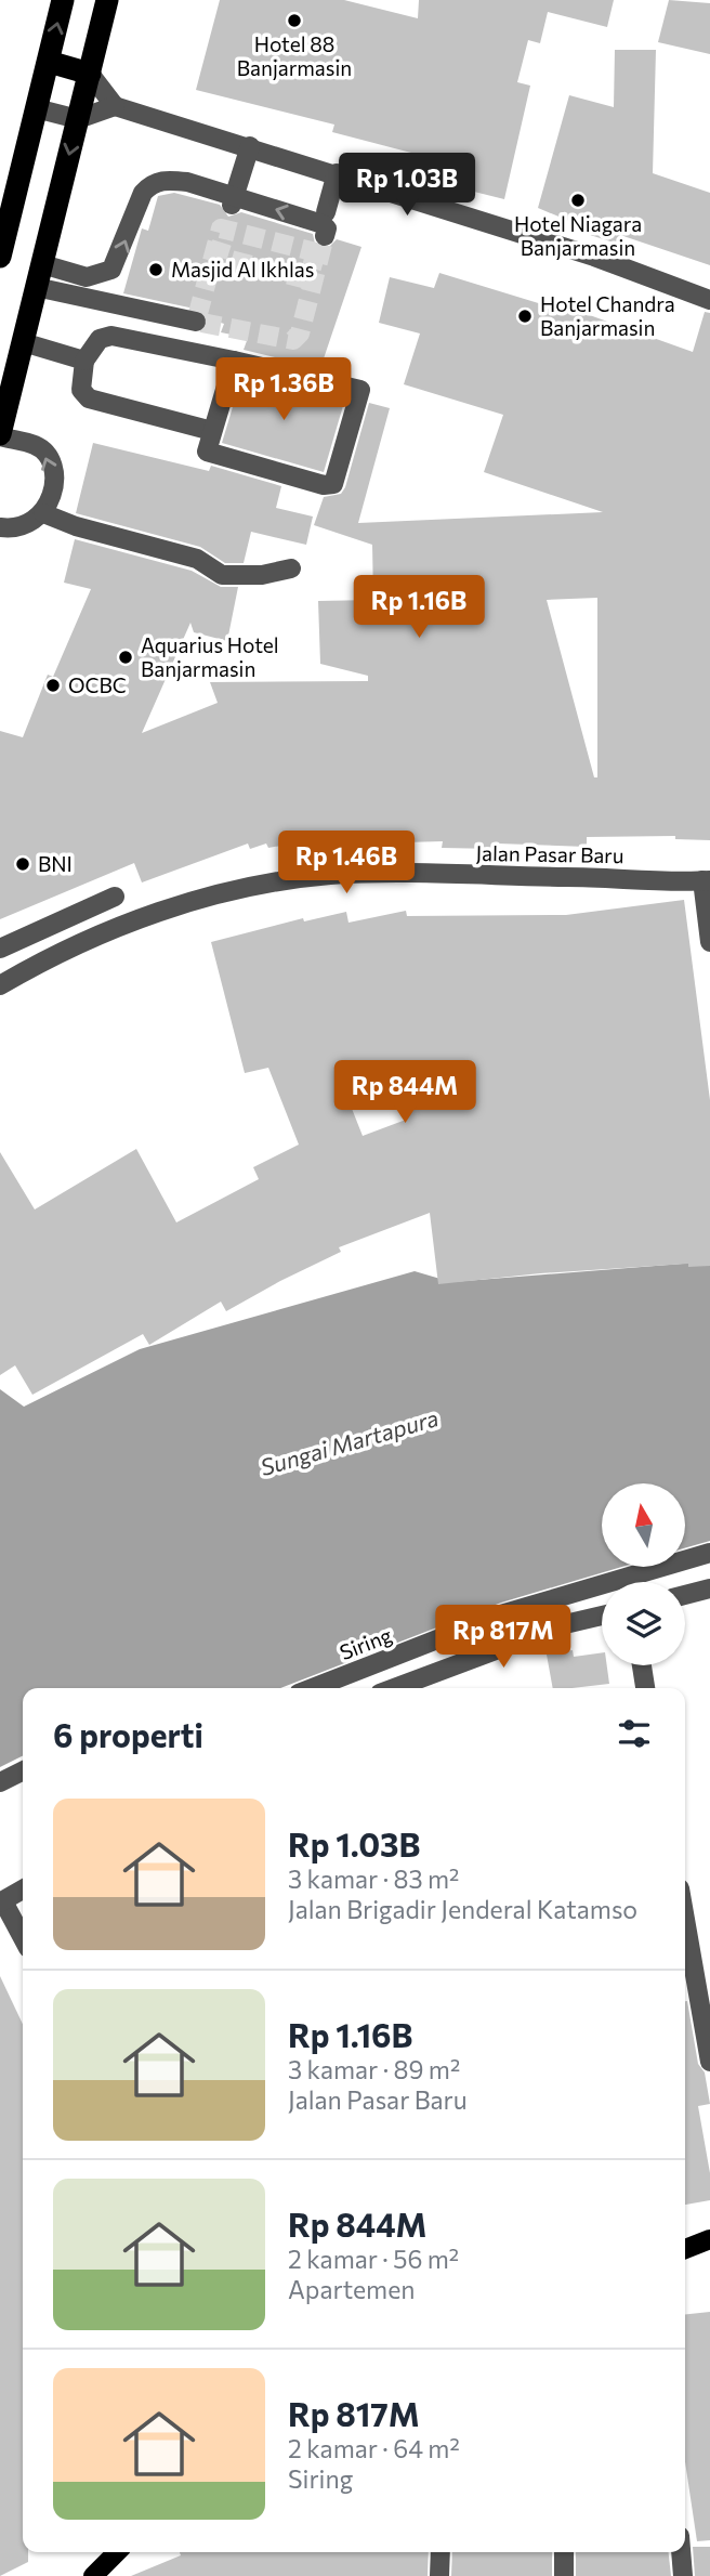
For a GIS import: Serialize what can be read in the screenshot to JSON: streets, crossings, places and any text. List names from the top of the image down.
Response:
{
  "streets": {
    "street": ["Jalan Pasar Baru", "Siring"]
  },
  "water": ["Sungai Martapura"],
  "places": [
    "Hotel 88 Banjarmasin",
    "Hotel Niagara Banjarmasin",
    "Masjid Al Ikhlas",
    "Hotel Chandra Banjarmasin",
    "Aquarius Hotel Banjarmasin",
    "OCBC",
    "BNI"
  ],
  "north": "top",
  "page": {
    "price": [
      "Rp 1.03B",
      "Rp 1.36B",
      "Rp 1.16B",
      "Rp 1.46B",
      "Rp 844M",
      "Rp 817M"
    ],
    "heading": "6 properti",
    "list": [
      {
        "name": "Rp 1.03B",
        "note": "3 kamar · 83 m² · Jalan Brigadir Jenderal Katamso"
      },
      {
        "name": "Rp 1.16B",
        "note": "3 kamar · 89 m² · Jalan Pasar Baru"
      },
      {
        "name": "Rp 844M",
        "note": "2 kamar · 56 m² · Apartemen"
      },
      {
        "name": "Rp 817M",
        "note": "2 kamar · 64 m² · Siring"
      }
    ]
  }
}
